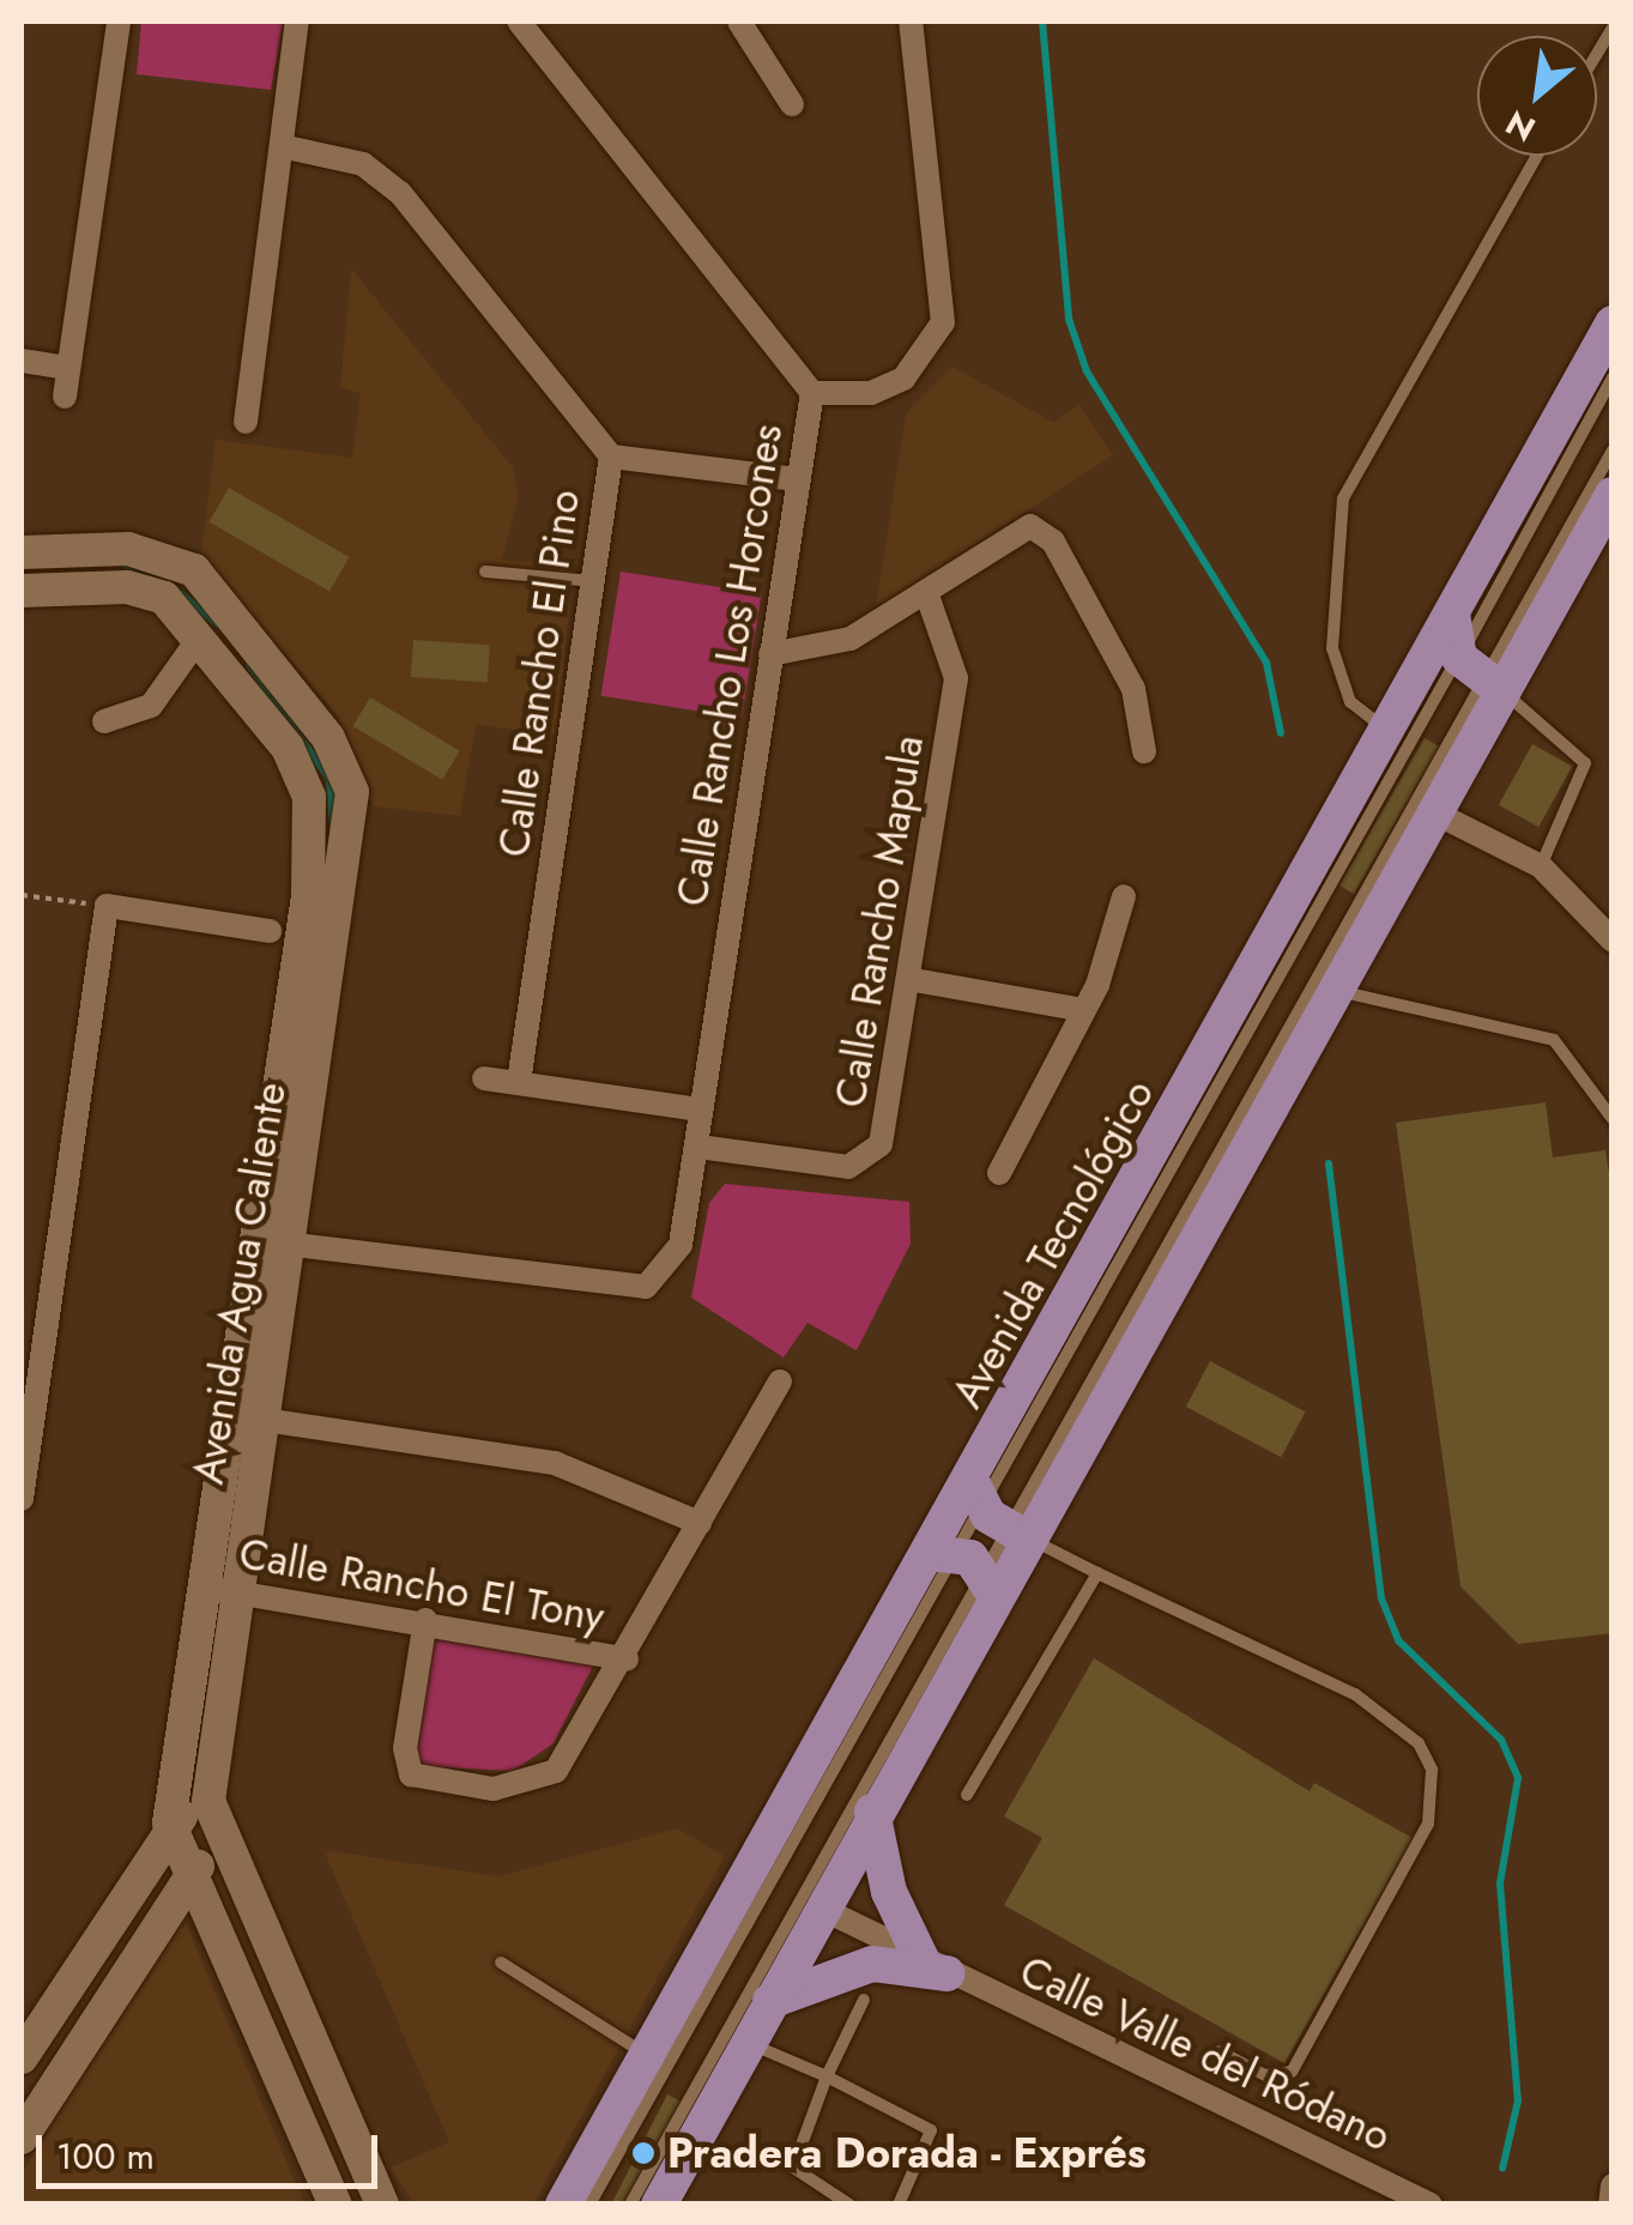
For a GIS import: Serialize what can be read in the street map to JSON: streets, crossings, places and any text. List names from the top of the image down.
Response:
{
  "streets": {
    "main road": ["Avenida Tecnológico"],
    "street": [
      "Calle Rancho Los Horcones",
      "Calle Rancho El Pino",
      "Calle Rancho Mapula",
      "Avenida Agua Caliente",
      "Calle Rancho El Tony",
      "Calle Valle del Ródano"
    ]
  },
  "crossings": [
    ["Calle Rancho Los Horcones", "Calle Rancho Mapula"],
    ["Calle Rancho Los Horcones", "Avenida Agua Caliente"],
    ["Avenida Tecnológico", "Calle Valle del Ródano"],
    ["Avenida Agua Caliente", "Calle Rancho El Tony"]
  ],
  "places": ["Pradera Dorada - Exprés"],
  "scale_bar": "100 m",
  "north": "bottom left"
}
